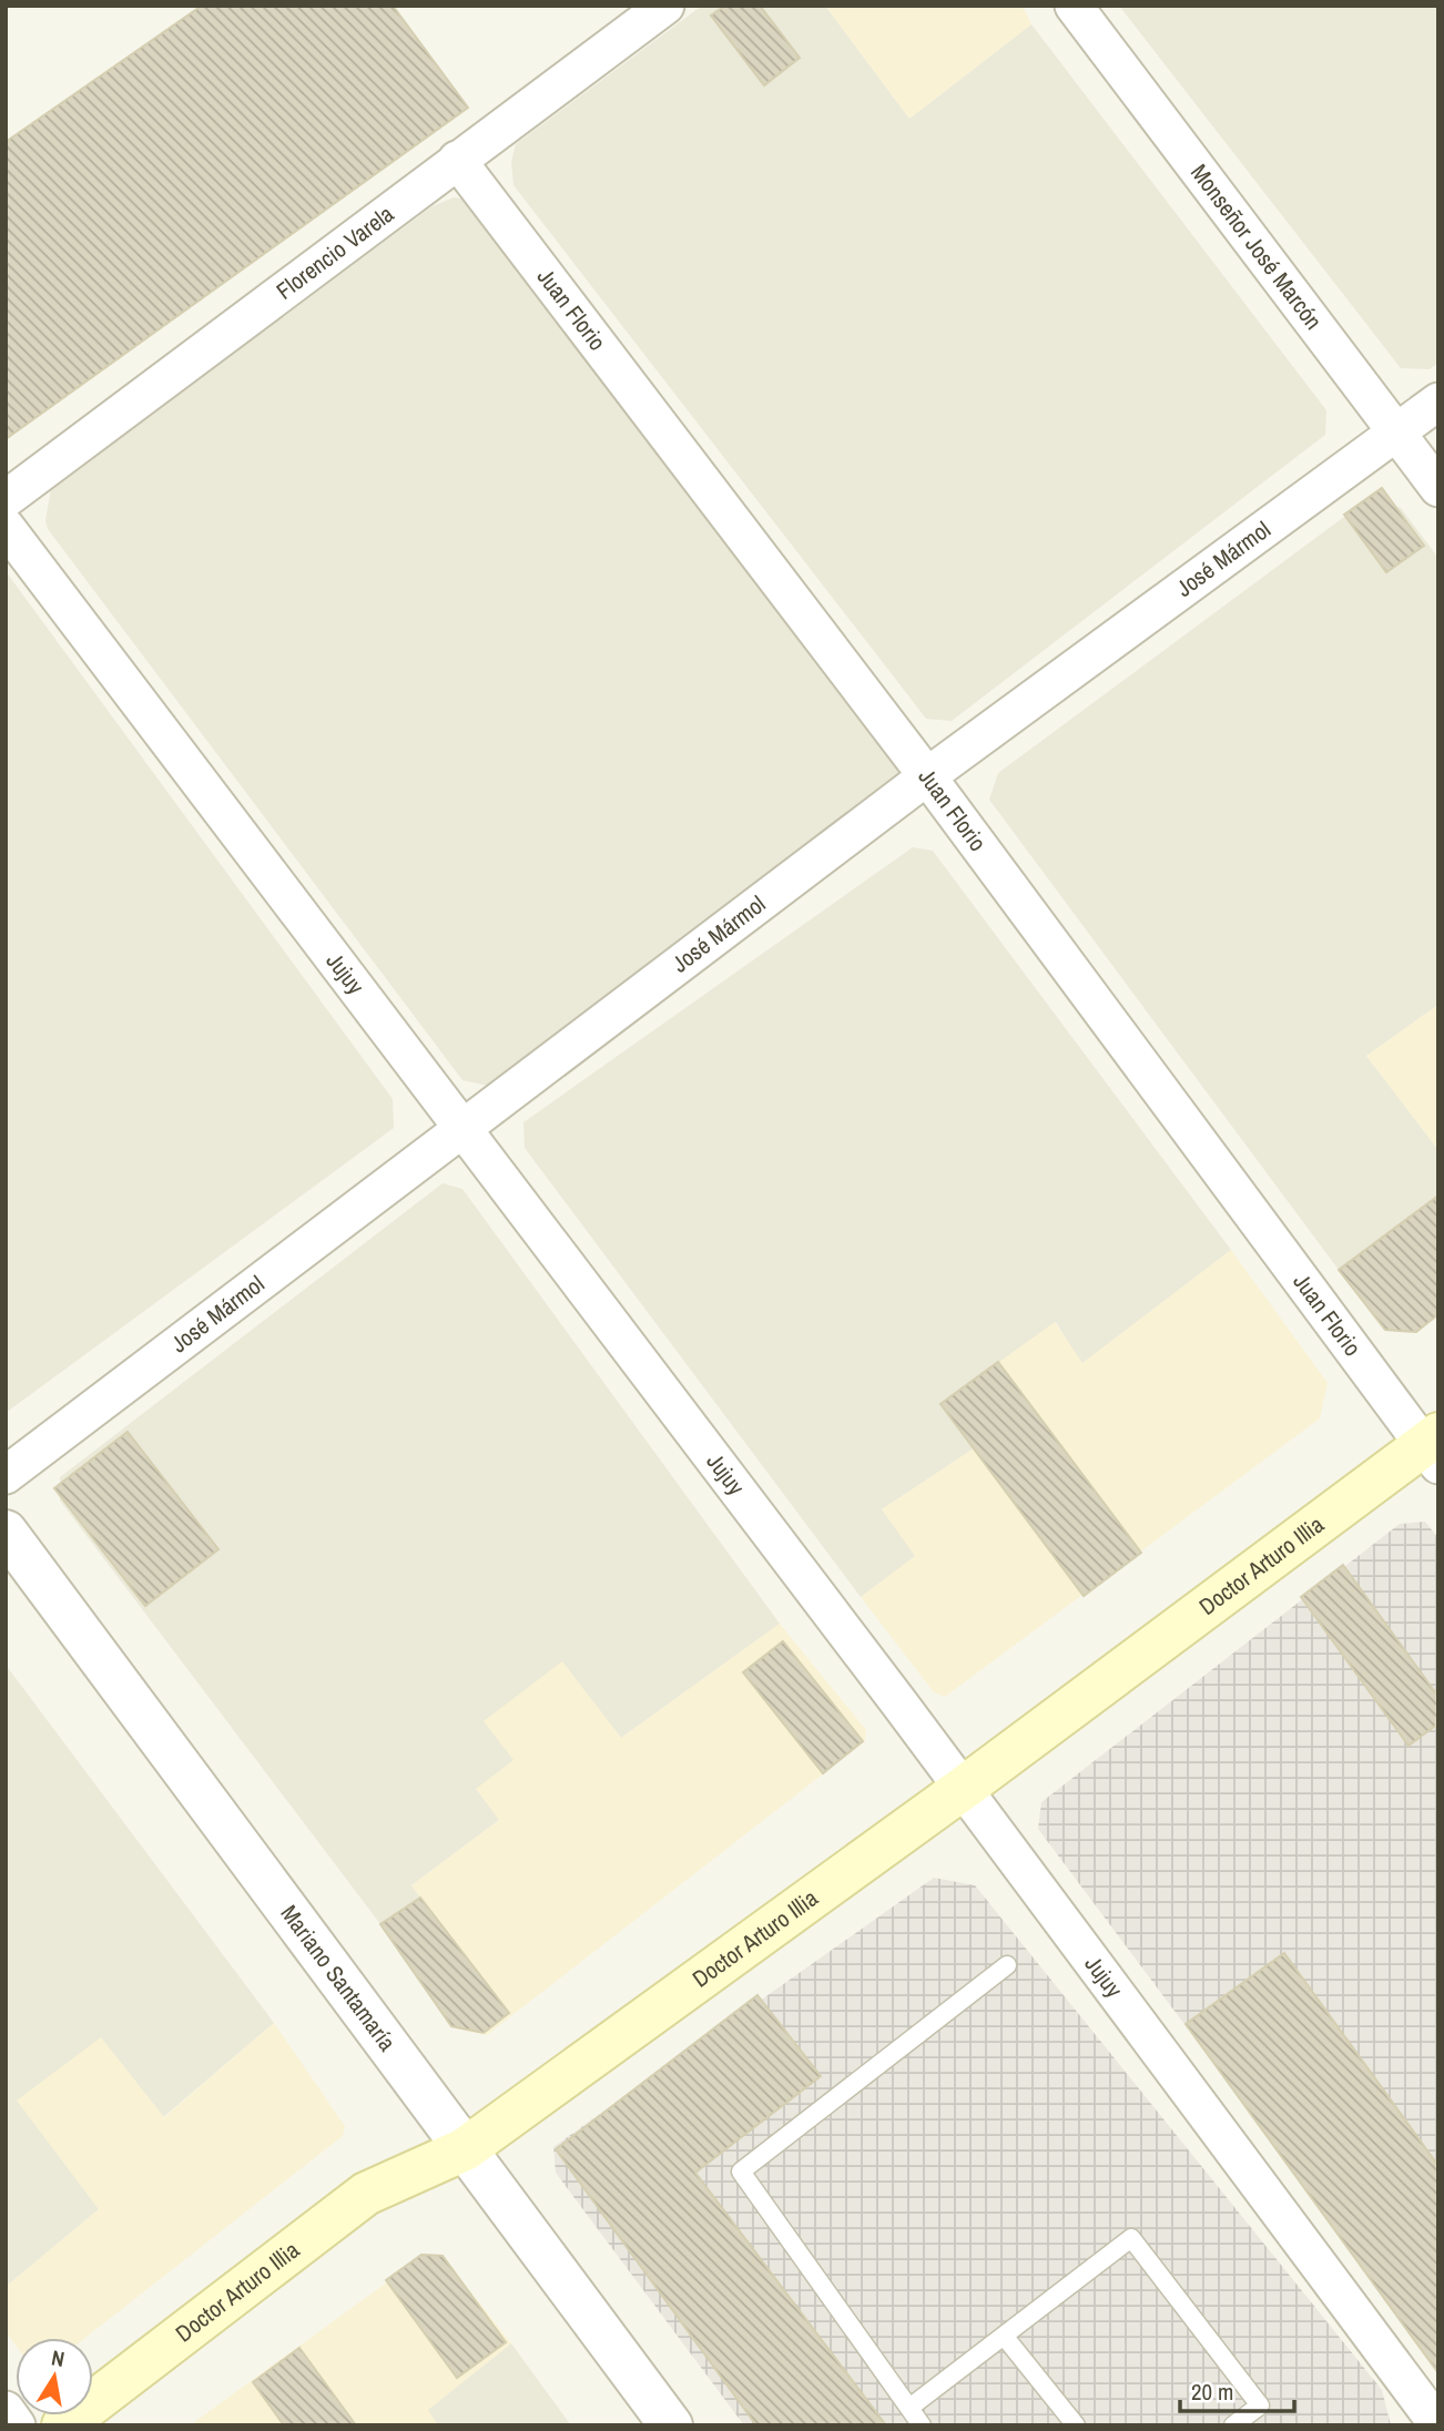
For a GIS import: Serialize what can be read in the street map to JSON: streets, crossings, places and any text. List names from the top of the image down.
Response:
{
  "streets": {
    "main road": ["Doctor Arturo Illia"],
    "street": [
      "Monseñor José Marcón",
      "Florencio Varela",
      "Juan Florio",
      "José Mármol",
      "Jujuy",
      "Mariano Santamaría"
    ]
  },
  "crossings": [
    ["Monseñor José Marcón", "José Mármol"],
    ["Florencio Varela", "Juan Florio"],
    ["Juan Florio", "José Mármol"],
    ["Juan Florio", "Doctor Arturo Illia"],
    ["José Mármol", "Jujuy"],
    ["Jujuy", "Doctor Arturo Illia"],
    ["Doctor Arturo Illia", "Mariano Santamaría"]
  ],
  "scale_bar": "20 m",
  "north": "top"
}
